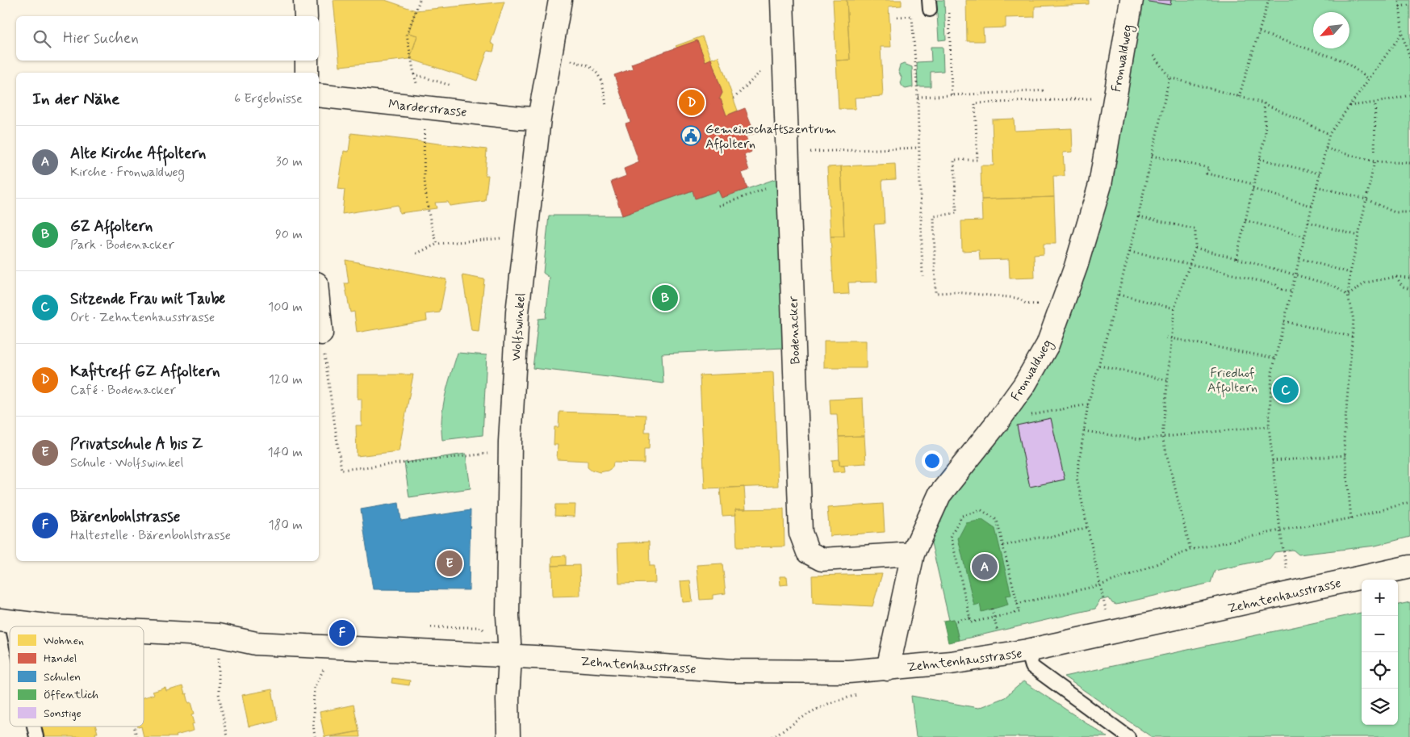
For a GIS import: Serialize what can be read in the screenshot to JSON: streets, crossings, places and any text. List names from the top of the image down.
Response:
{
  "streets": {
    "street": [
      "Fronwaldweg",
      "Marderstrasse",
      "Wolfswinkel",
      "Bodenacker",
      "Zehntenhausstrasse"
    ]
  },
  "crossings": [
    ["Fronwaldweg", "Bodenacker"],
    ["Fronwaldweg", "Zehntenhausstrasse"],
    ["Marderstrasse", "Wolfswinkel"],
    ["Wolfswinkel", "Zehntenhausstrasse"]
  ],
  "parks": ["Friedhof Affoltern"],
  "places": {
    "public building": ["Gemeinschaftszentrum Affoltern"]
  },
  "legend": [
    "Wohnen",
    "Handel",
    "Schulen",
    "Öffentlich",
    "Sonstige"
  ],
  "north": "bottom left",
  "page": {
    "search": "Hier suchen",
    "heading": ["In der Nähe", "6 Ergebnisse"],
    "pins": [
      "D",
      "B",
      "C",
      "E",
      "A",
      "F"
    ],
    "list": [
      {
        "mark": "A",
        "name": "Alte Kirche Affoltern",
        "note": "Kirche · Fronwaldweg",
        "value": "30 m"
      },
      {
        "mark": "B",
        "name": "GZ Affoltern",
        "note": "Park · Bodenacker",
        "value": "90 m"
      },
      {
        "mark": "C",
        "name": "Sitzende Frau mit Taube",
        "note": "Ort · Zehntenhausstrasse",
        "value": "100 m"
      },
      {
        "mark": "D",
        "name": "Kafitreff GZ Affoltern",
        "note": "Café · Bodenacker",
        "value": "120 m"
      },
      {
        "mark": "E",
        "name": "Privatschule A bis Z",
        "note": "Schule · Wolfswinkel",
        "value": "140 m"
      },
      {
        "mark": "F",
        "name": "Bärenbohlstrasse",
        "note": "Haltestelle · Bärenbohlstrasse",
        "value": "180 m"
      }
    ],
    "map_buttons": ["+", "−"]
  }
}
